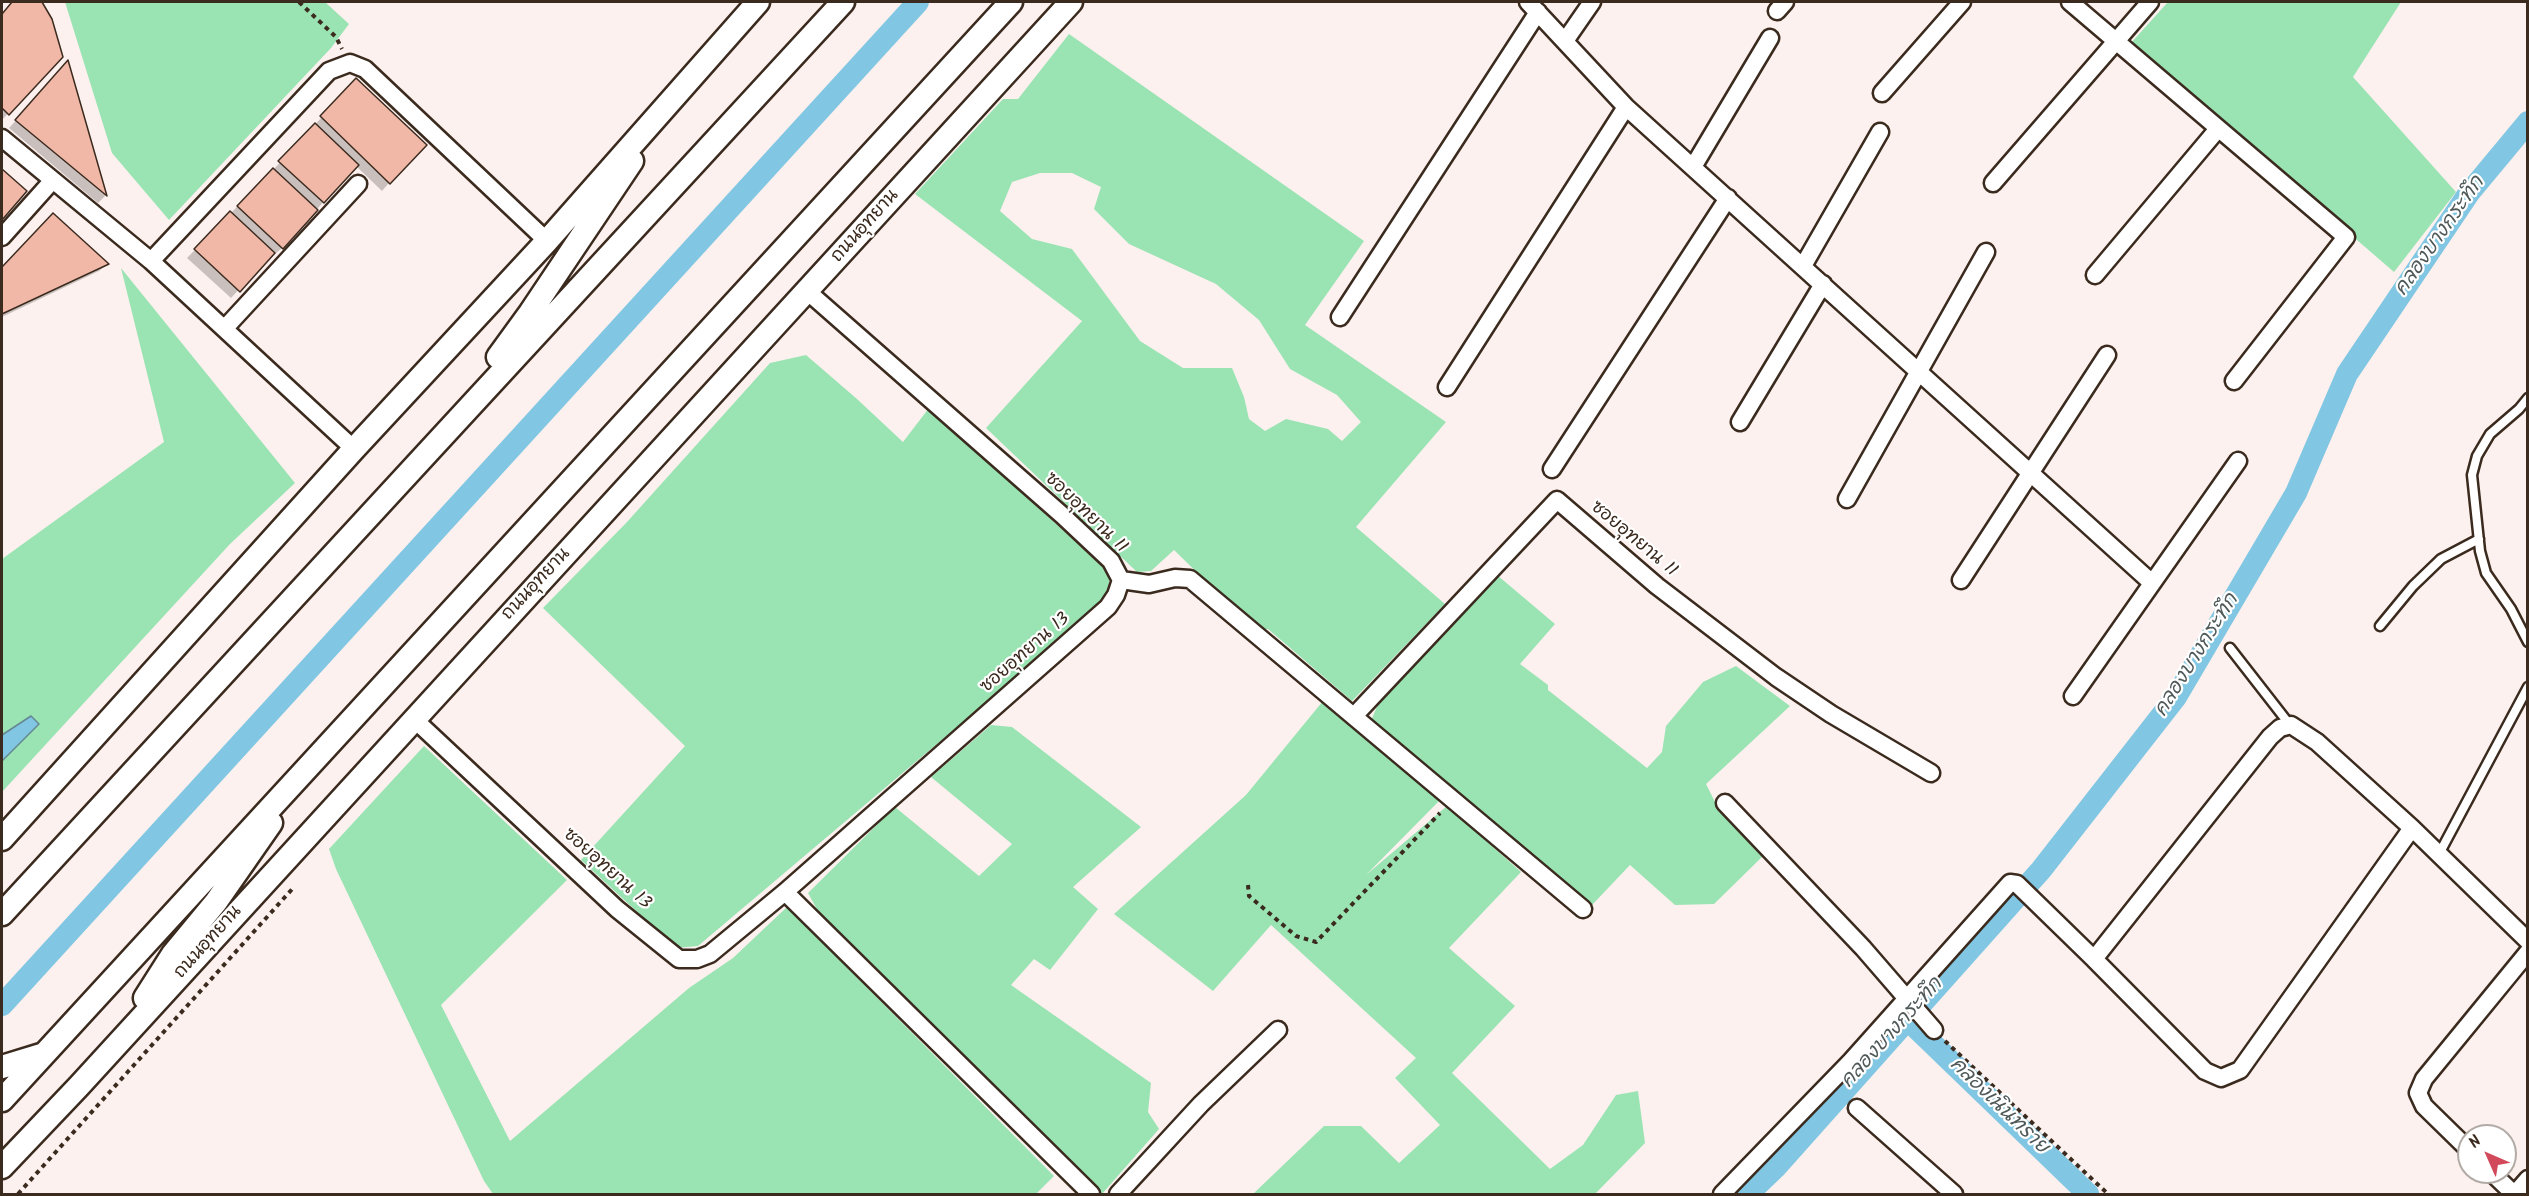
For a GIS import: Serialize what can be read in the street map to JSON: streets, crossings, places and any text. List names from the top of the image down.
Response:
{
  "streets": {
    "main road": ["ถนนอุทยาน"],
    "street": ["ซอยอุทยาน 11", "ซอยอุทยาน 13"]
  },
  "crossings": [
    ["ถนนอุทยาน", "ซอยอุทยาน 11"],
    ["ถนนอุทยาน", "ซอยอุทยาน 13"],
    ["ซอยอุทยาน 11", "ซอยอุทยาน 13"]
  ],
  "water": ["คลองบางกระทึก", "คลองเนินทราย"],
  "north": "top left"
}
